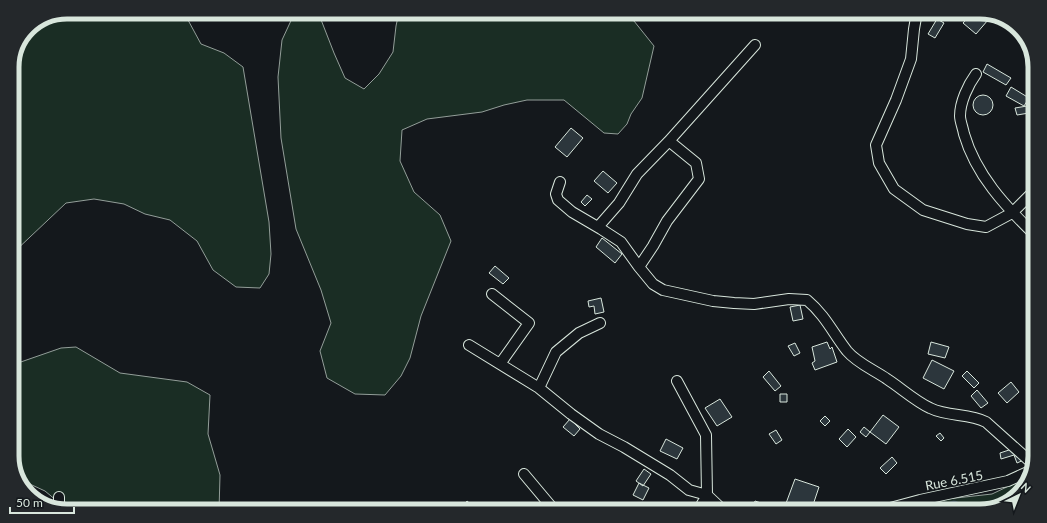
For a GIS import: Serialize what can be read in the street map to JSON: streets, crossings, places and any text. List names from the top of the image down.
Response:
{
  "streets": {
    "street": ["Rue 6.515"]
  },
  "scale_bar": "50 m",
  "north": "top right"
}
